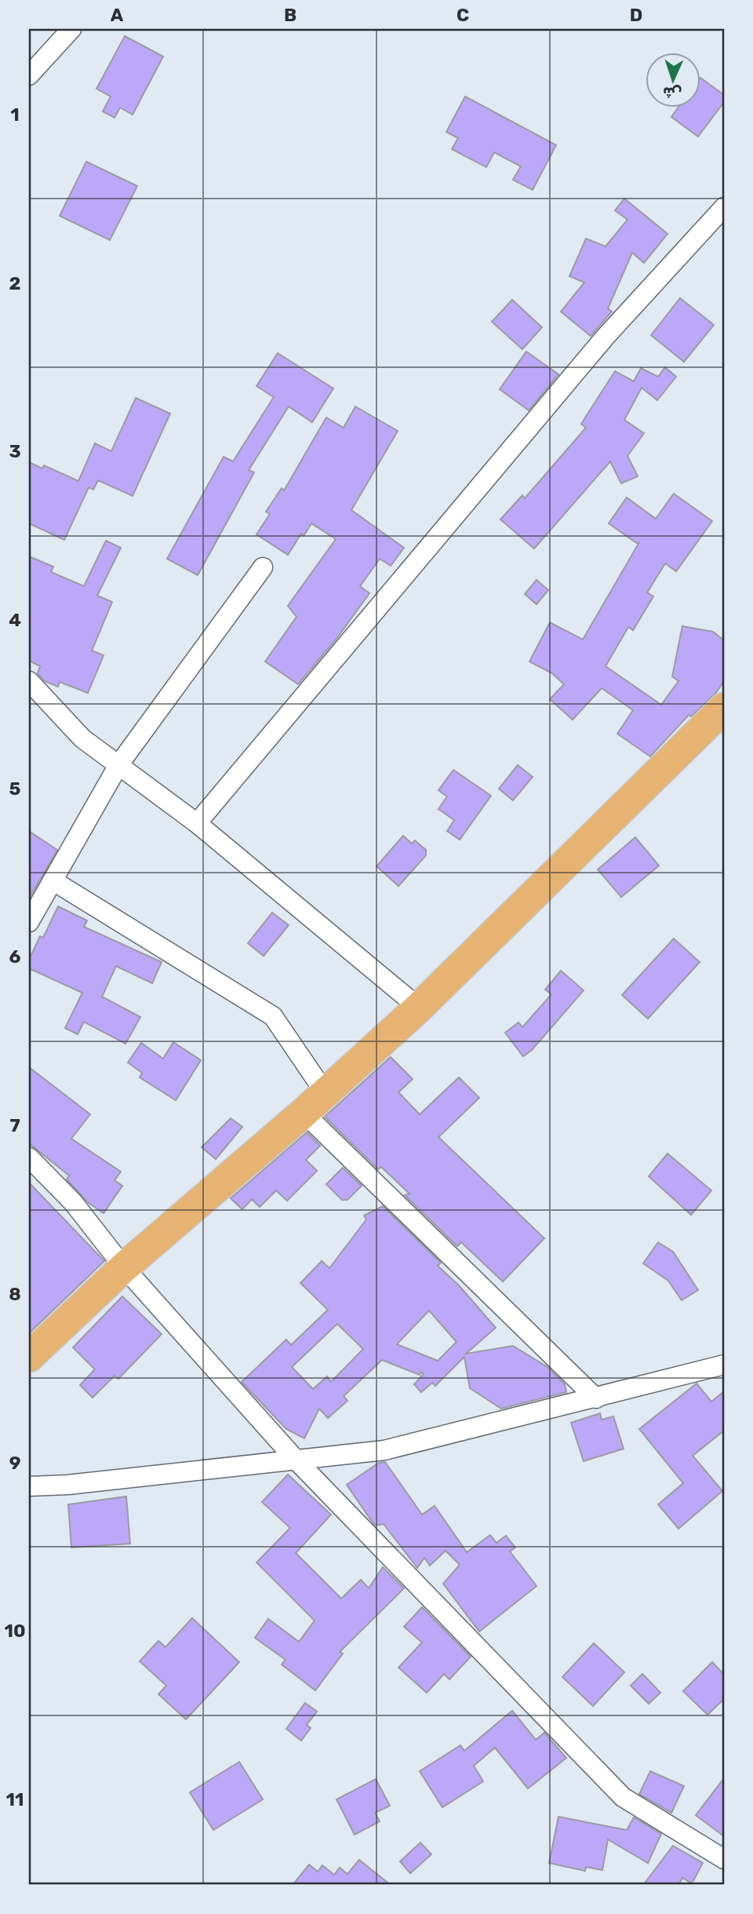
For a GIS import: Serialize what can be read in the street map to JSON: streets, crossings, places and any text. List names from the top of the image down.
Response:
{
  "north": "bottom",
  "grid": {
    "columns": [
      "A",
      "B",
      "C",
      "D"
    ],
    "rows": [
      "1",
      "2",
      "3",
      "4",
      "5",
      "6",
      "7",
      "8",
      "9",
      "10",
      "11"
    ]
  }
}
